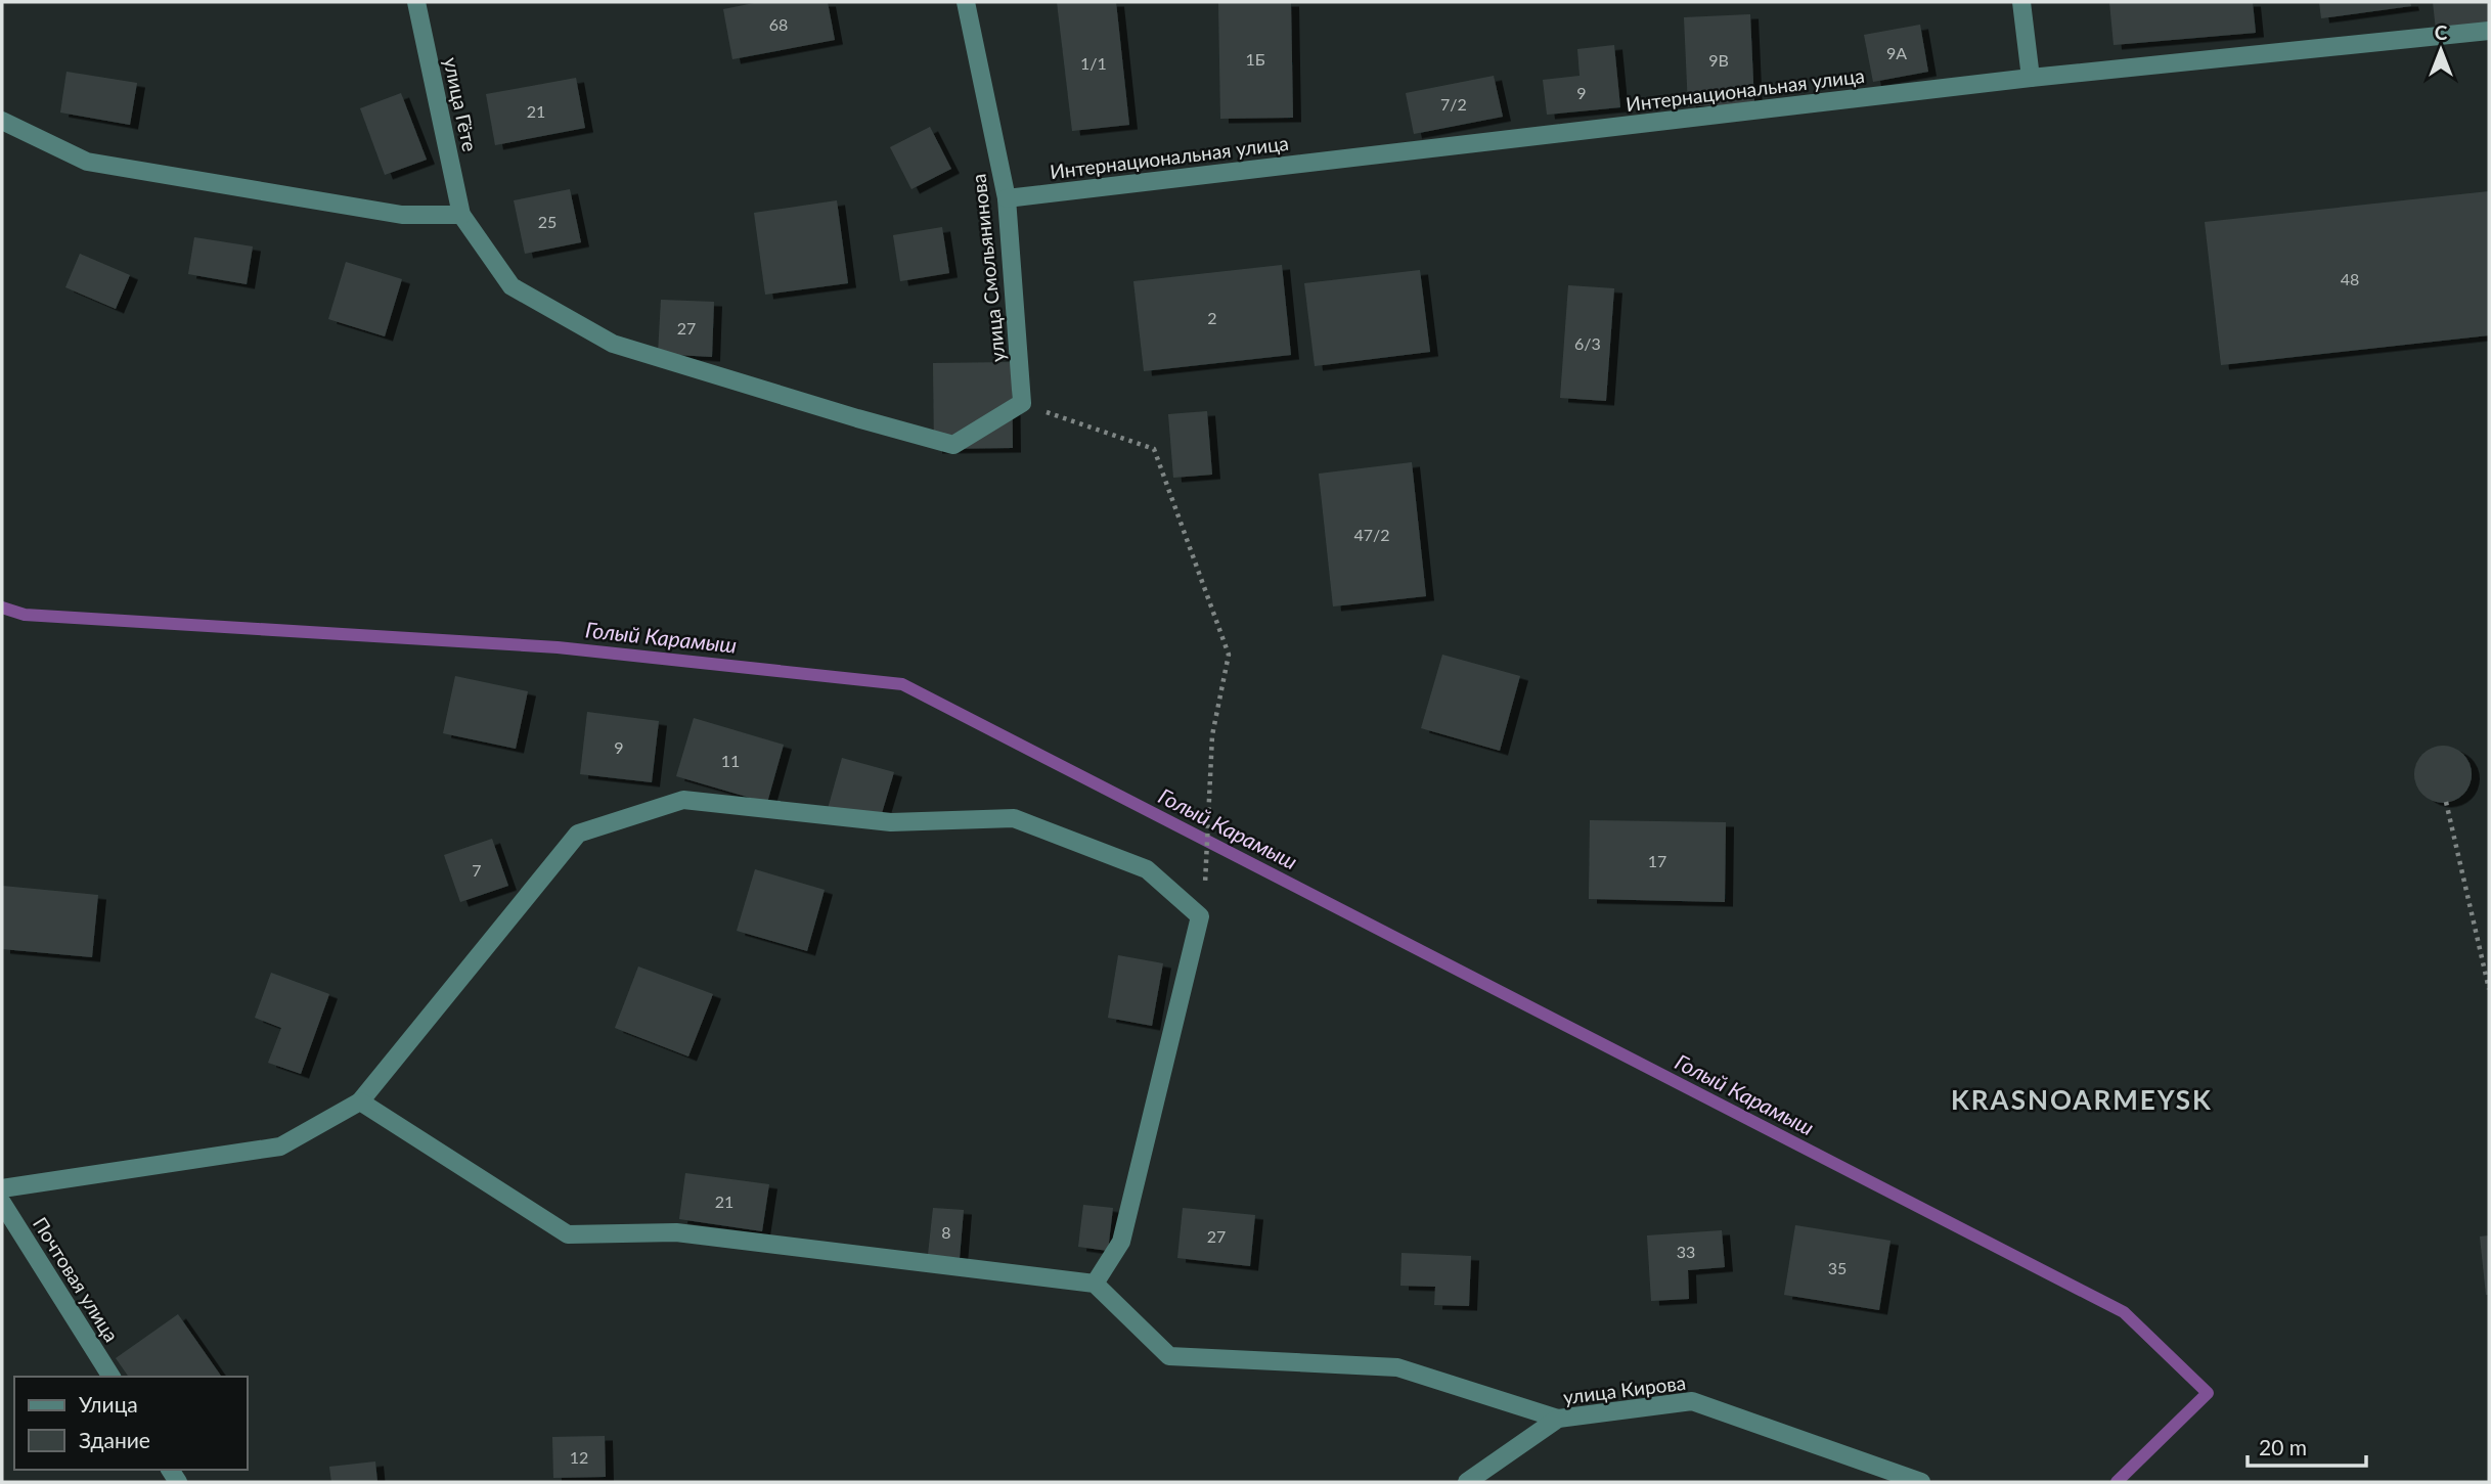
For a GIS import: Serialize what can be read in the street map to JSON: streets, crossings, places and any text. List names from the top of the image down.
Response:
{
  "streets": {
    "street": [
      "Интернациональная улица",
      "улица Гёте",
      "улица Смольянинова",
      "Почтовая улица",
      "улица Кирова"
    ]
  },
  "crossings": [
    ["Интернациональная улица", "улица Смольянинова"]
  ],
  "districts": ["KRASNOARMEYSK"],
  "water": ["Голый Карамыш"],
  "house_numbers": [
    "68",
    "9А",
    "1Б",
    "9В",
    "1/1",
    "9",
    "7/2",
    "21",
    "25",
    "48",
    "2",
    "27",
    "6/3",
    "47/2",
    "9",
    "11",
    "17",
    "7",
    "21",
    "8",
    "27",
    "33",
    "35",
    "12"
  ],
  "legend": ["Улица", "Здание"],
  "scale_bar": "20 m",
  "north": "top"
}
